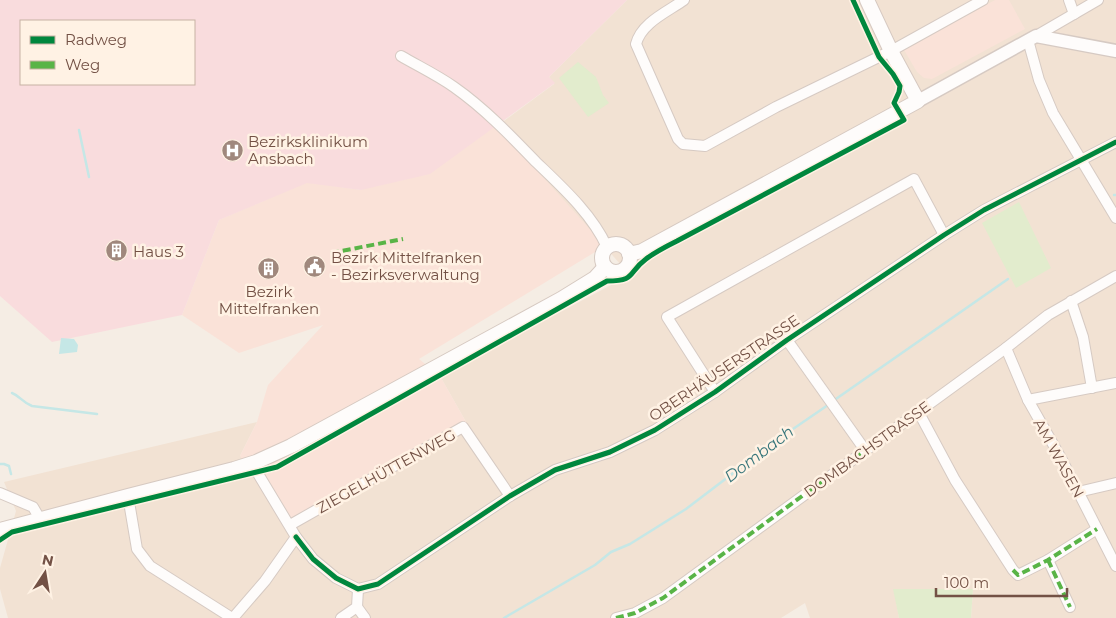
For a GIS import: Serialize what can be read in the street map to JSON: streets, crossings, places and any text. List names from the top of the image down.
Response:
{
  "streets": {
    "street": [
      "OBERHÄUSERSTRASSE",
      "DOMBACHSTRASSE",
      "AM WASEN",
      "ZIEGELHÜTTENWEG"
    ]
  },
  "crossings": [
    ["OBERHÄUSERSTRASSE", "ZIEGELHÜTTENWEG"],
    ["DOMBACHSTRASSE", "AM WASEN"]
  ],
  "water": ["Dombach"],
  "places": {
    "hospital": ["Bezirksklinikum Ansbach"],
    "building": ["Haus 3", "Bezirk Mittelfranken"],
    "public building": ["Bezirk Mittelfranken - Bezirksverwaltung"]
  },
  "legend": ["Radweg", "Weg"],
  "scale_bar": "100 m",
  "north": "top"
}
